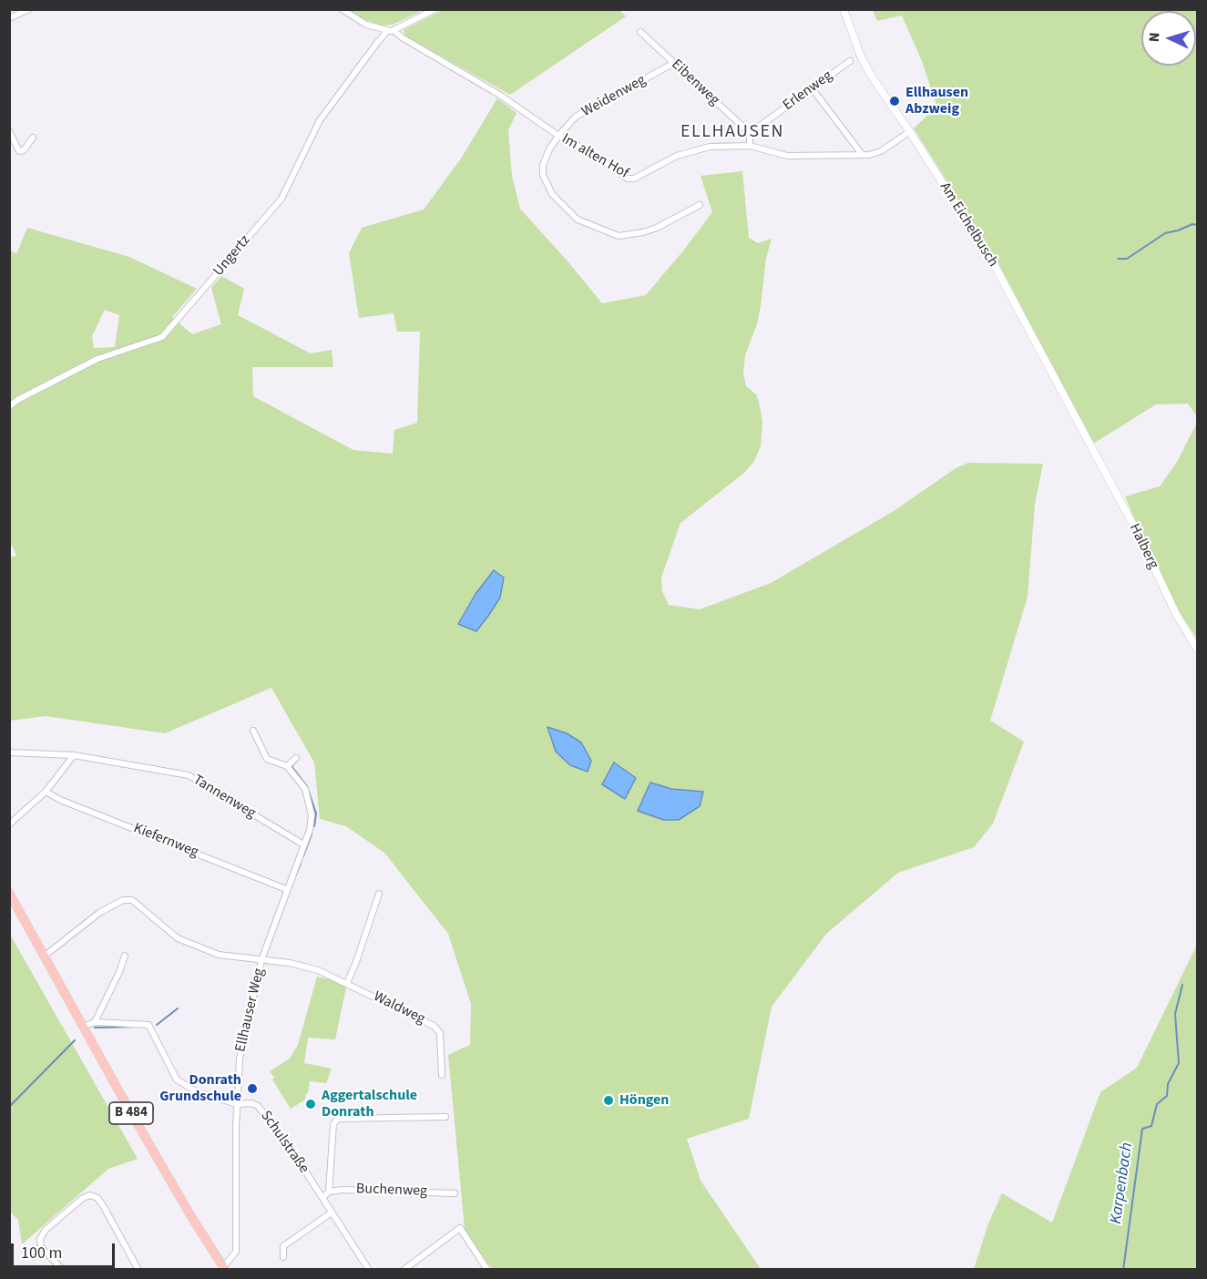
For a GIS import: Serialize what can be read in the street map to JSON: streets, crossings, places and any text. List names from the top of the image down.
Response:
{
  "streets": {
    "main road": ["B 484"],
    "street": [
      "Eibenweg",
      "Erlenweg",
      "Weidenweg",
      "Im alten Hof",
      "Am Eichelbusch",
      "Ungertz",
      "Halberg",
      "Tannenweg",
      "Kiefernweg",
      "Waldweg",
      "Ellhauser Weg",
      "Schulstraße",
      "Buchenweg"
    ]
  },
  "crossings": [
    ["Eibenweg", "Erlenweg"],
    ["Eibenweg", "Weidenweg"],
    ["Weidenweg", "Im alten Hof"],
    ["Im alten Hof", "Am Eichelbusch"],
    ["Im alten Hof", "Ungertz"],
    ["Am Eichelbusch", "Halberg"],
    ["Tannenweg", "Ellhauser Weg"],
    ["Kiefernweg", "Ellhauser Weg"],
    ["Waldweg", "Ellhauser Weg"],
    ["Waldweg", "B 484"],
    ["Ellhauser Weg", "B 484"],
    ["Ellhauser Weg", "Schulstraße"],
    ["B 484", "Schulstraße"]
  ],
  "districts": ["ELLHAUSEN"],
  "water": ["Karpenbach"],
  "places": [
    "Ellhausen Abzweig",
    "Donrath Grundschule",
    "Höngen",
    "Aggertalschule Donrath"
  ],
  "scale_bar": "100 m",
  "north": "left"
}
